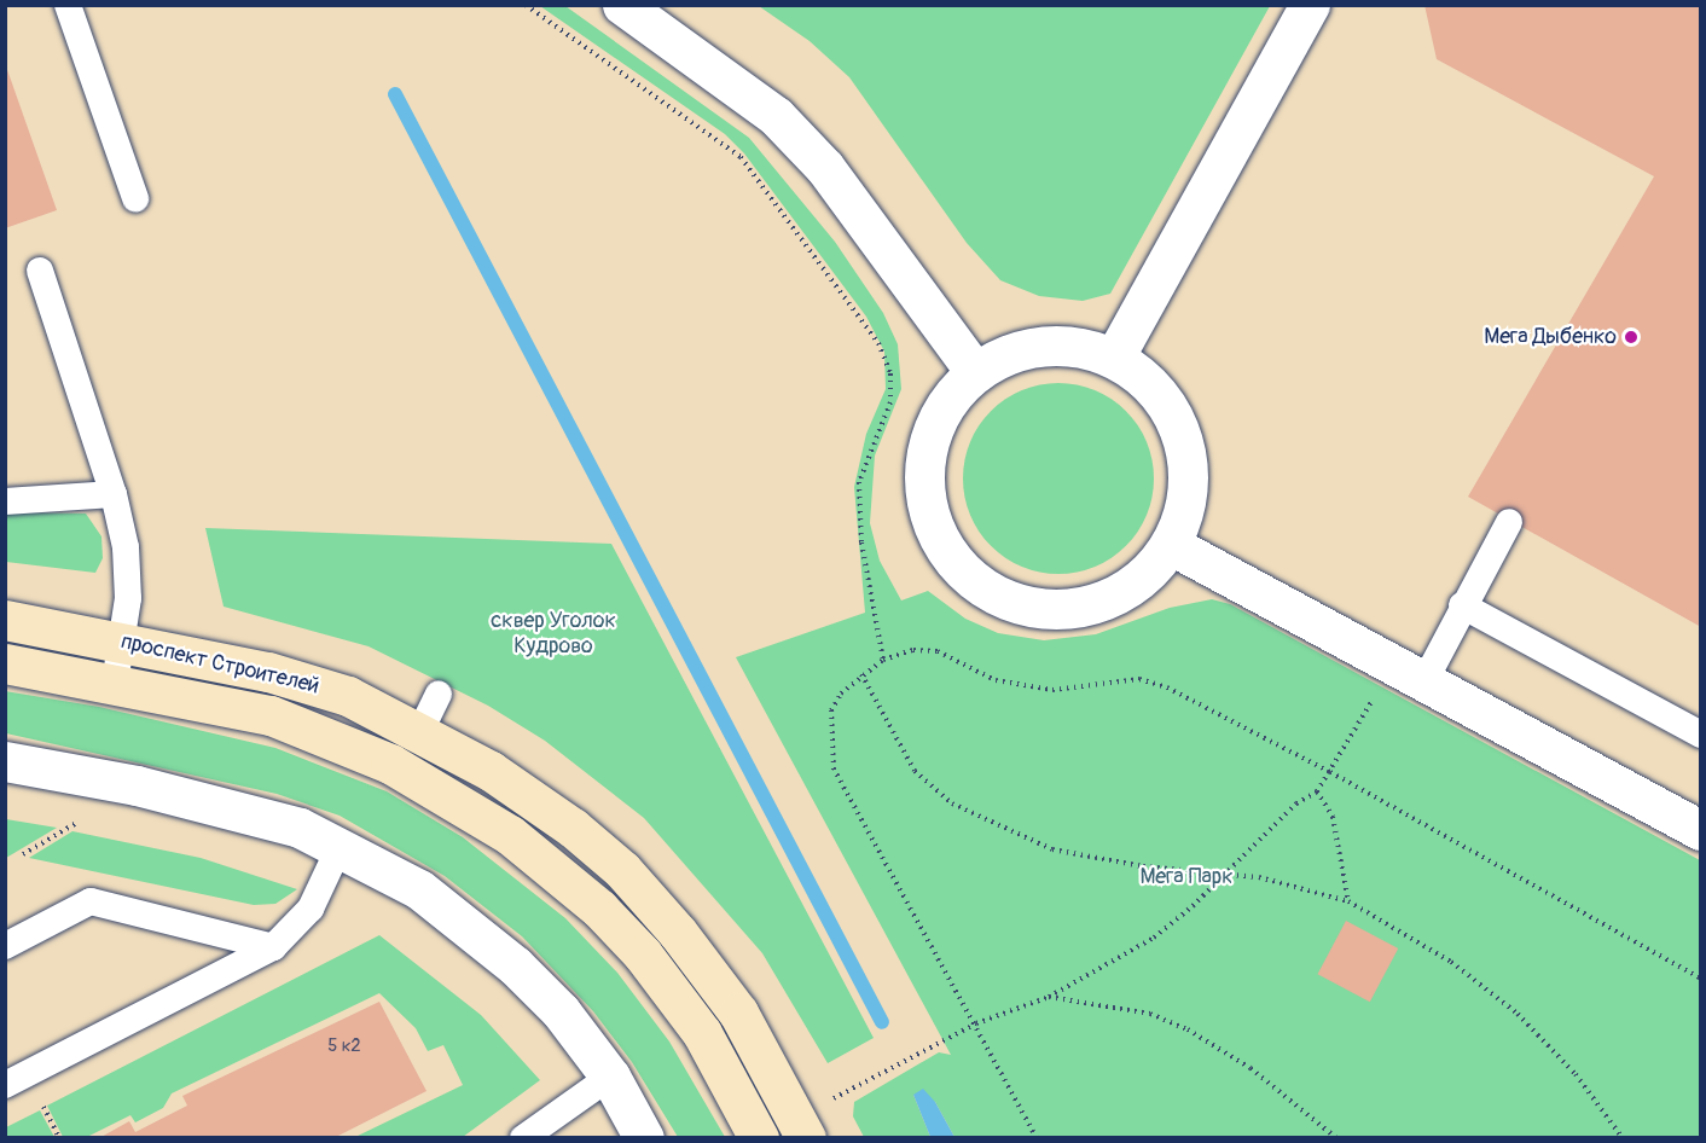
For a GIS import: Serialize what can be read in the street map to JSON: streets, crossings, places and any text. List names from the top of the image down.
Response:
{
  "streets": {
    "street": ["проспект Строителей"]
  },
  "parks": ["сквер Уголок Кудрово", "Мега Парк"],
  "places": ["Мега Дыбенко"],
  "house_numbers": ["5 к2"]
}
